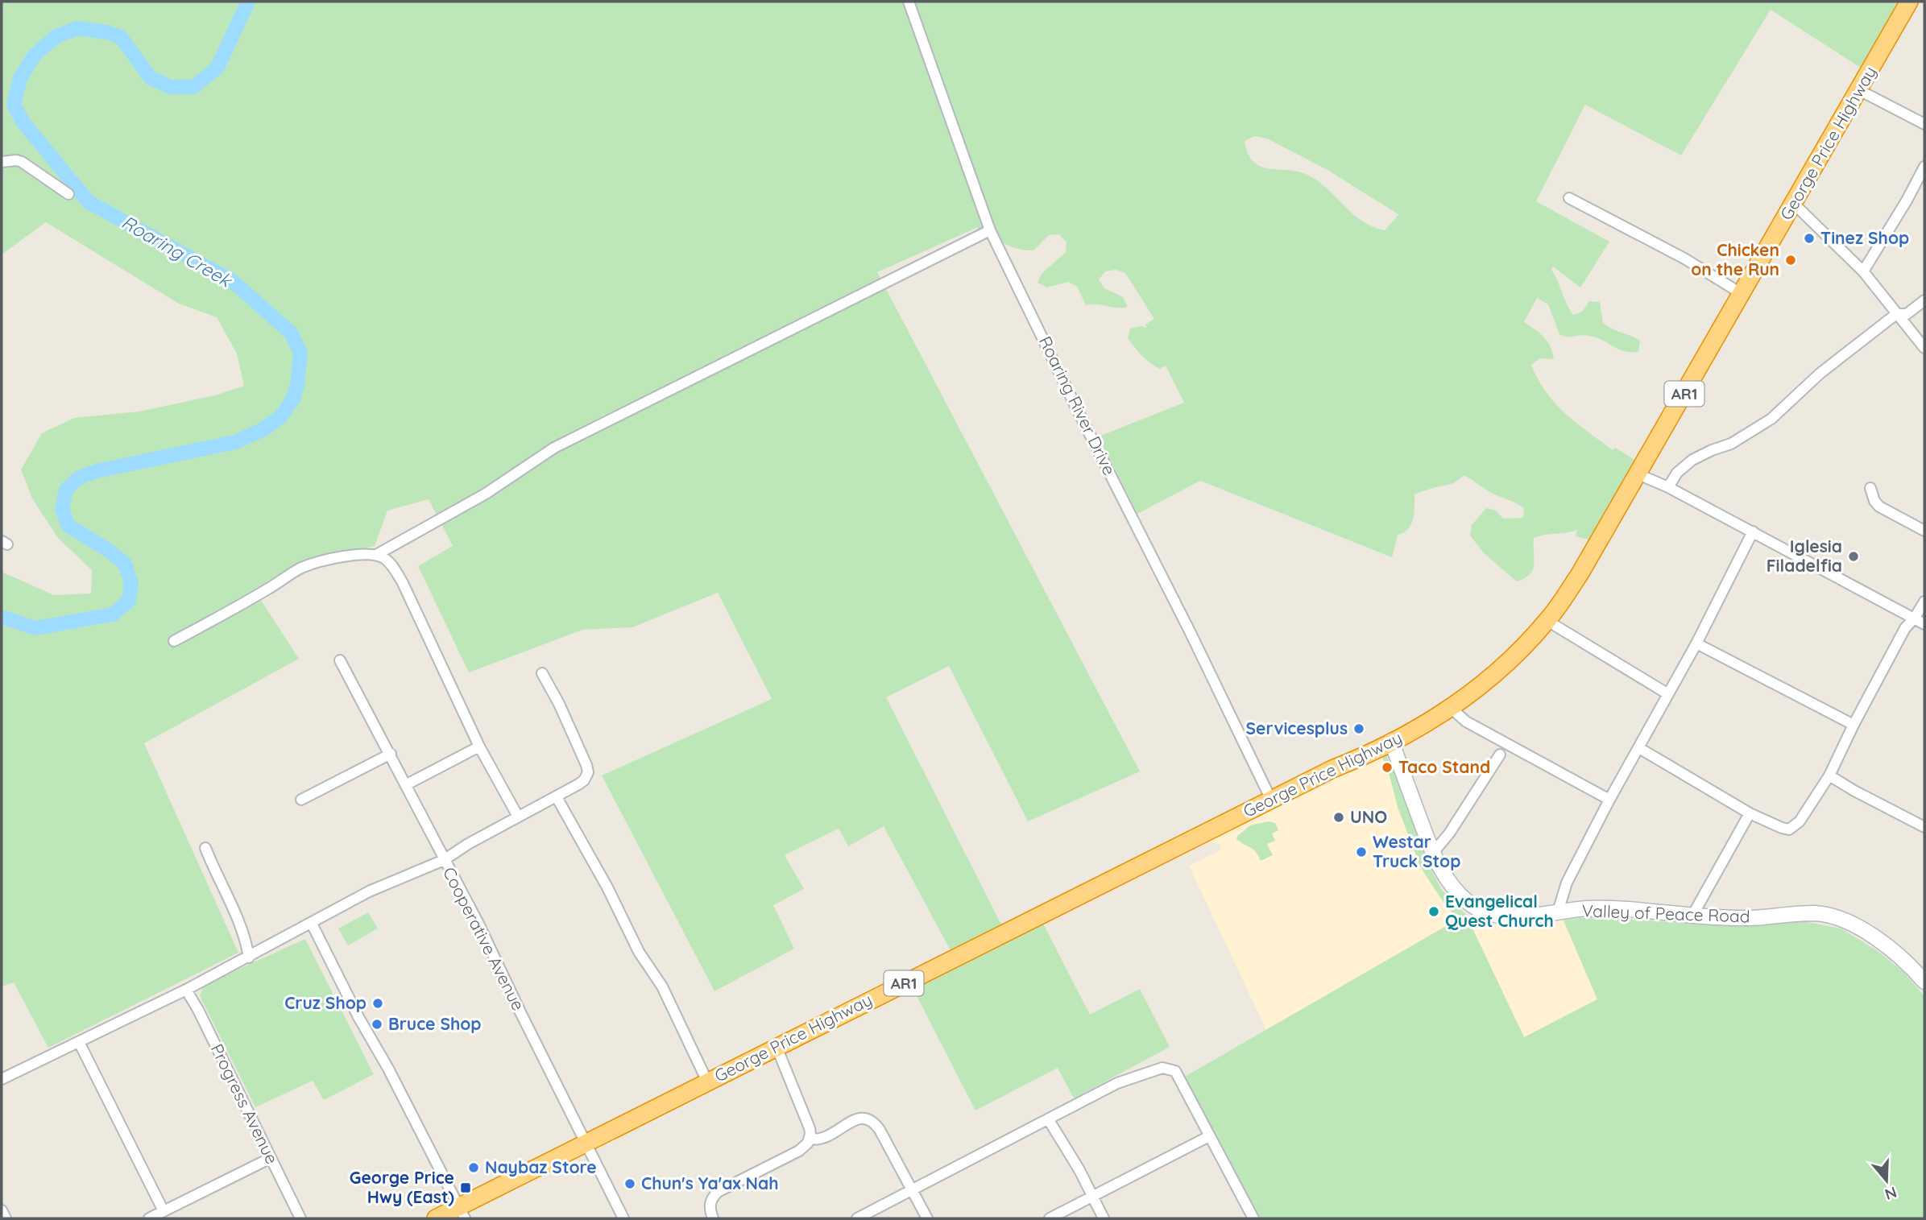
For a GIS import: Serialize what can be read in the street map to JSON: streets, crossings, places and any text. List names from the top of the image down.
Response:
{
  "streets": {
    "highway": ["George Price Highway", "AR1"],
    "street": [
      "Roaring River Drive",
      "Valley of Peace Road",
      "Cooperative Avenue",
      "Progress Avenue"
    ]
  },
  "crossings": [
    ["George Price Highway", "Roaring River Drive"],
    ["George Price Highway", "Valley of Peace Road"],
    ["George Price Highway", "Cooperative Avenue"]
  ],
  "water": ["Roaring Creek"],
  "places": {
    "other": [
      "Tinez Shop",
      "Chicken on the Run",
      "Iglesia Filadelfia",
      "Servicesplus",
      "Taco Stand",
      "UNO",
      "Westar Truck Stop",
      "Evangelical Quest Church",
      "Cruz Shop",
      "Bruce Shop",
      "Naybaz Store",
      "Chun's Ya'ax Nah"
    ],
    "transit": ["George Price Hwy (East)"]
  },
  "north": "bottom"
}
